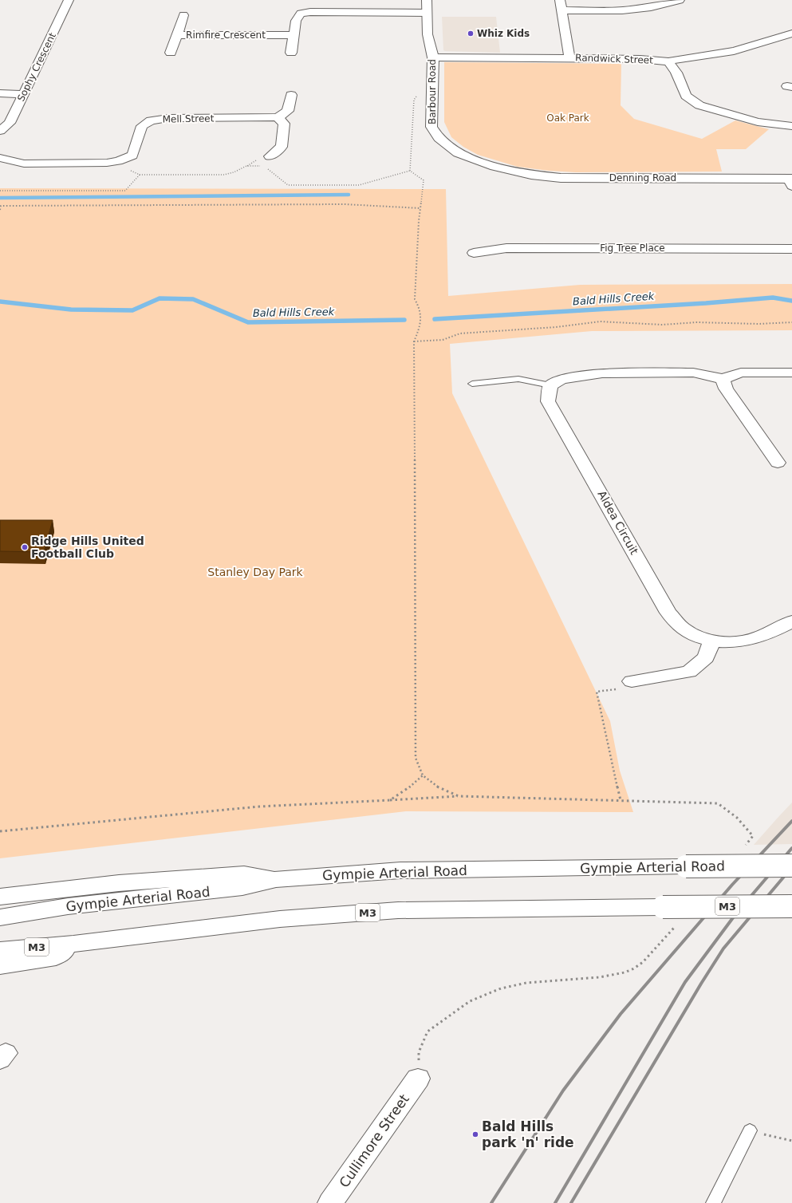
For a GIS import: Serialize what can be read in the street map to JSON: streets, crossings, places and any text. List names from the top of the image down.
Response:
{
  "streets": {
    "main road": [
      "Rimfire Crescent",
      "Randwick Street",
      "Sophy Crescent",
      "Barbour Road",
      "Mell Street",
      "Denning Road",
      "Fig Tree Place",
      "Aldea Circuit",
      "Gympie Arterial Road",
      "M3",
      "Cullimore Street"
    ]
  },
  "crossings": [
    ["Randwick Street", "Barbour Road"],
    ["Barbour Road", "Denning Road"]
  ],
  "water": ["Bald Hills Creek"],
  "parks": ["Oak Park", "Stanley Day Park"],
  "places": ["Whiz Kids", "Ridge Hills United Football Club", "Bald Hills park 'n' ride"]
}
